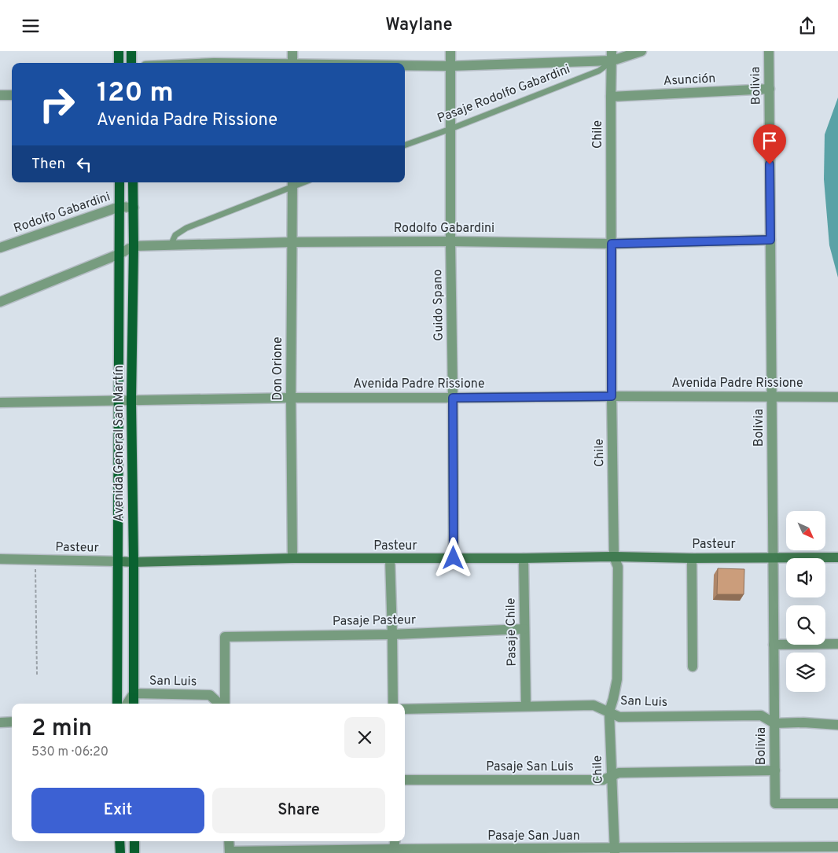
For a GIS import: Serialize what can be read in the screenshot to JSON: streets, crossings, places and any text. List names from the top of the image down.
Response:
{
  "streets": {
    "main road": ["Avenida General San Martín"],
    "street": [
      "Asunción",
      "Bolivia",
      "Chile",
      "Rodolfo Gabardini",
      "Guido Spano",
      "Don Orione",
      "Avenida Padre Rissione",
      "Pasteur",
      "Pasaje Pasteur",
      "Pasaje Chile",
      "San Luis",
      "Pasaje San Luis",
      "Pasaje San Juan"
    ],
    "lane": ["Pasaje Rodolfo Gabardini"]
  },
  "crossings": [
    ["Asunción", "Bolivia"],
    ["Asunción", "Chile"],
    ["Bolivia", "Rodolfo Gabardini"],
    ["Bolivia", "Avenida Padre Rissione"],
    ["Bolivia", "Pasteur"],
    ["Bolivia", "San Luis"],
    ["Bolivia", "Pasaje San Luis"],
    ["Pasaje Rodolfo Gabardini", "Chile"],
    ["Pasaje Rodolfo Gabardini", "Guido Spano"],
    ["Chile", "Rodolfo Gabardini"],
    ["Chile", "Avenida Padre Rissione"],
    ["Chile", "Pasteur"],
    ["Chile", "San Luis"],
    ["Chile", "Pasaje San Luis"],
    ["Chile", "Pasaje San Juan"],
    ["Rodolfo Gabardini", "Guido Spano"],
    ["Rodolfo Gabardini", "Don Orione"],
    ["Rodolfo Gabardini", "Avenida General San Martín"],
    ["Guido Spano", "Avenida Padre Rissione"],
    ["Guido Spano", "Pasteur"],
    ["Don Orione", "Avenida Padre Rissione"],
    ["Don Orione", "Pasteur"],
    ["Avenida Padre Rissione", "Avenida General San Martín"],
    ["Avenida General San Martín", "Pasteur"],
    ["Avenida General San Martín", "San Luis"],
    ["Pasteur", "Pasaje Chile"],
    ["Pasaje Pasteur", "Pasaje Chile"],
    ["Pasaje Chile", "San Luis"]
  ],
  "north": "bottom right",
  "page": {
    "header": "Waylane",
    "turn": ["120 m", "Avenida Padre Rissione"],
    "then": "Then",
    "heading": ["2 min", "530 m · 06:20"],
    "buttons": ["Exit", "Share"]
  }
}
